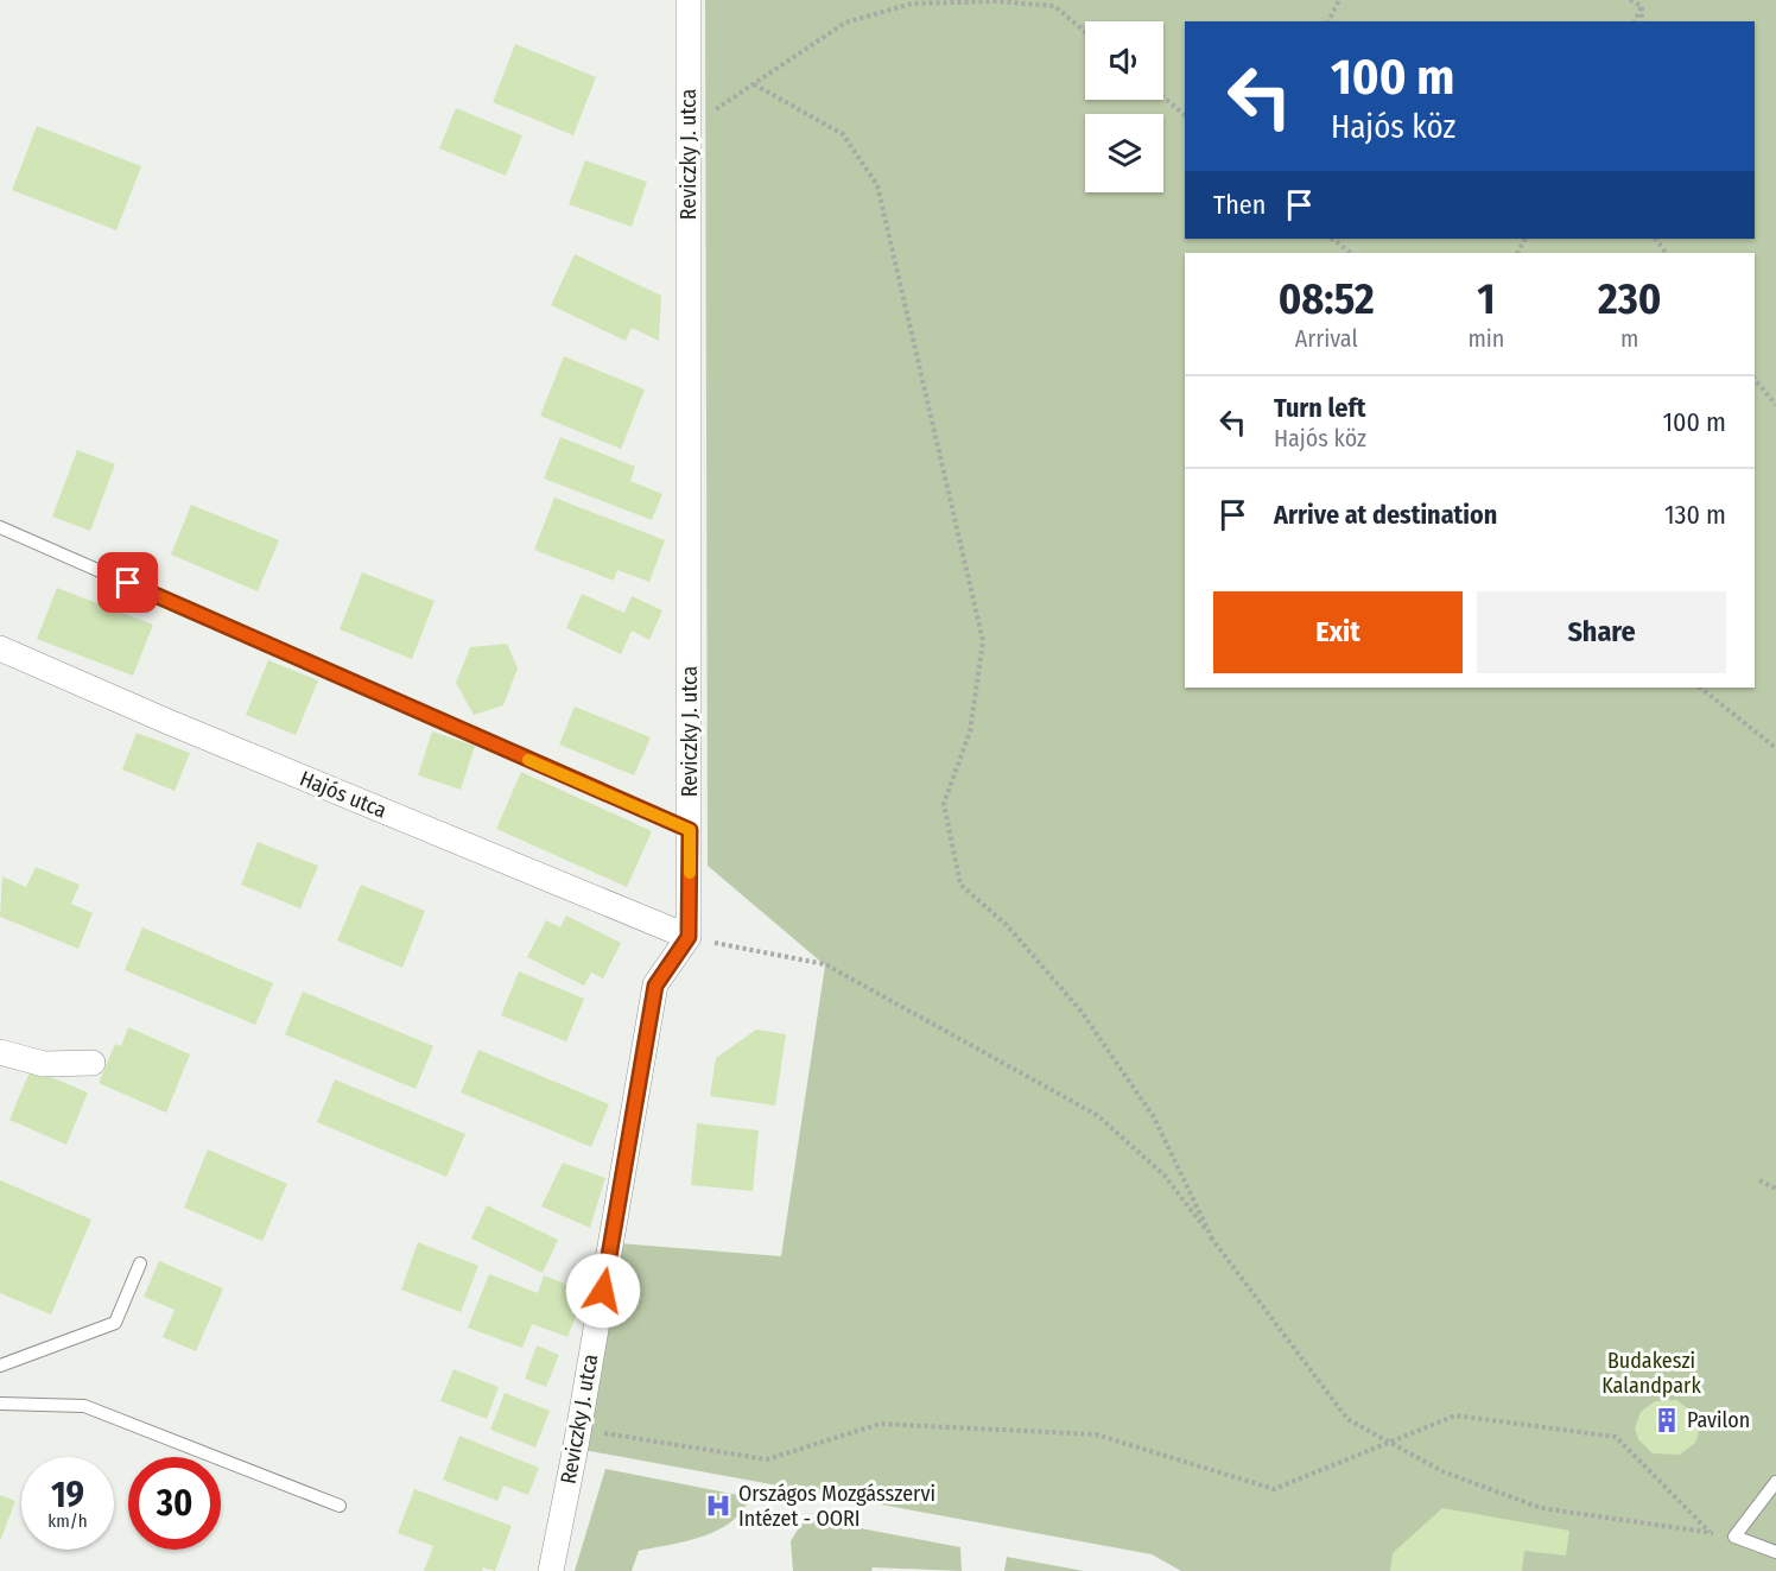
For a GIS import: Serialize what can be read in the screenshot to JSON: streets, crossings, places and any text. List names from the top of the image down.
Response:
{
  "streets": {
    "street": ["Reviczky J. utca", "Hajós utca"]
  },
  "crossings": [
    ["Reviczky J. utca", "Hajós utca"]
  ],
  "parks": ["Budakeszi Kalandpark"],
  "places": {
    "building": ["Pavilon"],
    "hospital": ["Országos Mozgásszervi Intézet - OORI"]
  },
  "page": {
    "turn": ["100 m", "Hajós köz"],
    "then": "Then",
    "eta": [
      "08:52",
      "Arrival",
      "1",
      "min",
      "230",
      "m"
    ],
    "list": [
      {
        "name": "Turn left",
        "note": "Hajós köz",
        "value": "100 m"
      },
      {
        "name": "Arrive at destination",
        "value": "130 m"
      }
    ],
    "buttons": ["Exit", "Share"],
    "speed": "19 km/h",
    "limit": "30"
  }
}
